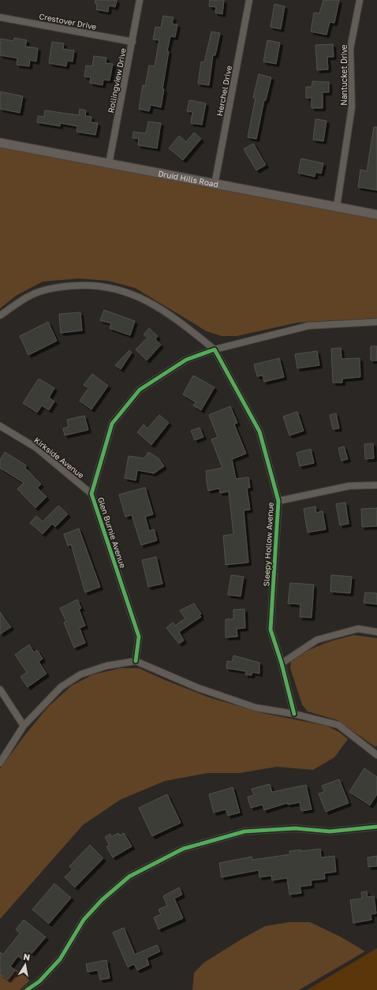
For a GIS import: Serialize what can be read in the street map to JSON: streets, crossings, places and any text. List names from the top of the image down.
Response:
{
  "streets": {
    "street": [
      "Crestover Drive",
      "Nantucket Drive",
      "Rollingview Drive",
      "Herchel Drive",
      "Druid Hills Road",
      "Kirkside Avenue",
      "Glen Burnie Avenue",
      "Sleepy Hollow Avenue"
    ]
  },
  "crossings": [
    ["Crestover Drive", "Rollingview Drive"],
    ["Nantucket Drive", "Druid Hills Road"],
    ["Rollingview Drive", "Druid Hills Road"],
    ["Herchel Drive", "Druid Hills Road"],
    ["Kirkside Avenue", "Glen Burnie Avenue"],
    ["Glen Burnie Avenue", "Sleepy Hollow Avenue"]
  ],
  "north": "top"
}
